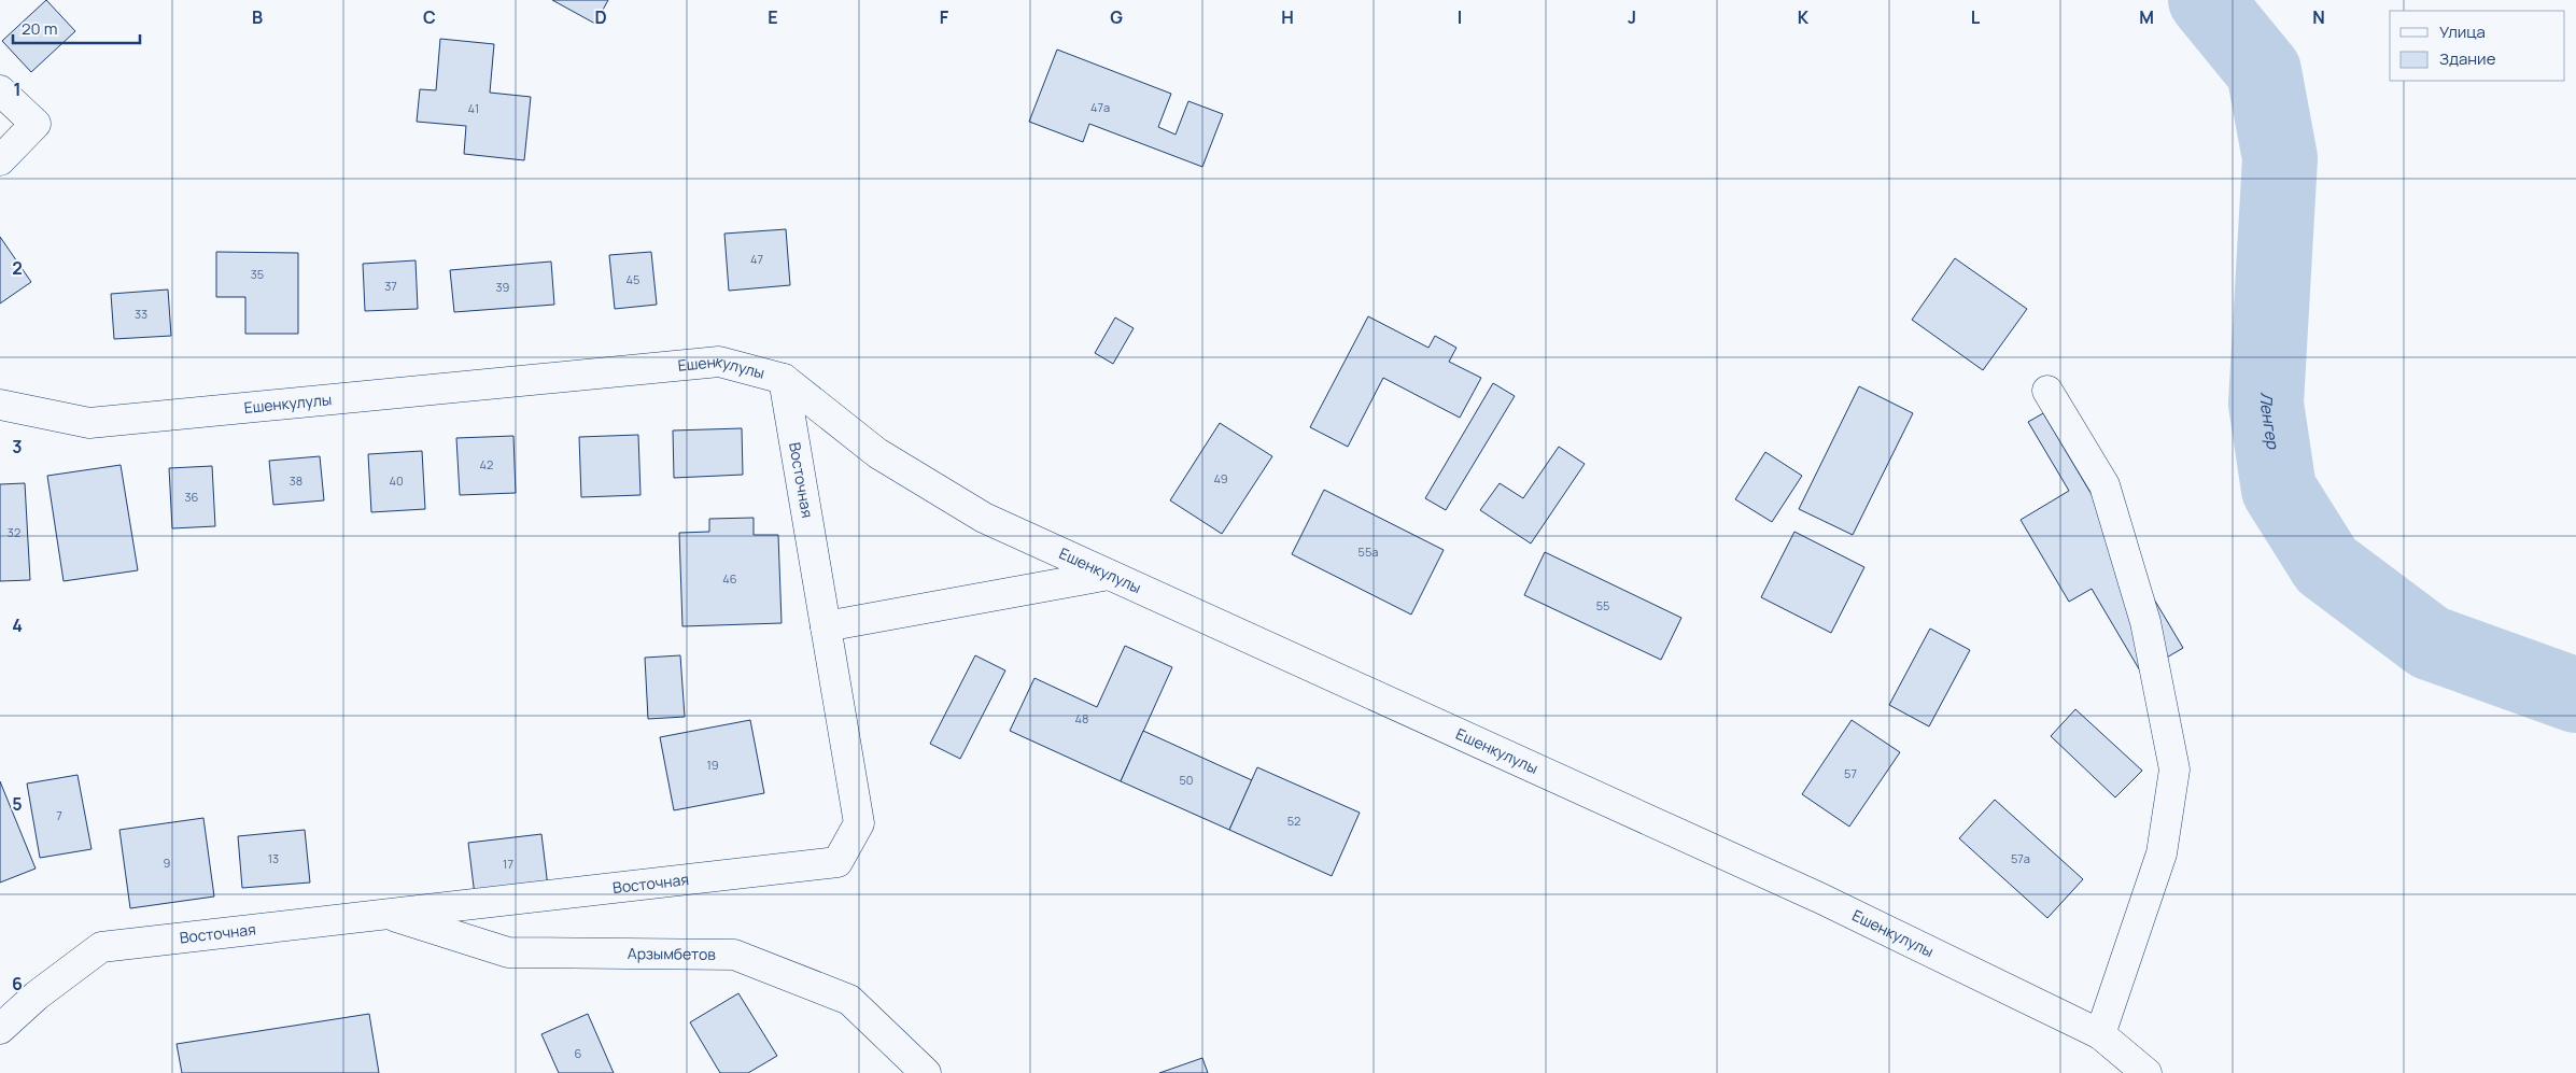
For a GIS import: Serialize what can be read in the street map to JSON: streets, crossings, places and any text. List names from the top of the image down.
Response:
{
  "streets": {
    "street": ["Ешенкулулы", "Восточная", "Арзымбетов"]
  },
  "crossings": [
    ["Ешенкулулы", "Восточная"],
    ["Восточная", "Арзымбетов"]
  ],
  "water": ["Ленгер"],
  "house_numbers": [
    "47а",
    "41",
    "47",
    "35",
    "45",
    "37",
    "39",
    "33",
    "42",
    "49",
    "38",
    "40",
    "36",
    "32",
    "55а",
    "46",
    "55",
    "48",
    "19",
    "57",
    "50",
    "7",
    "52",
    "13",
    "57а",
    "9",
    "17",
    "6"
  ],
  "legend": ["Улица", "Здание"],
  "scale_bar": "20 m",
  "grid": {
    "columns": [
      "B",
      "C",
      "D",
      "E",
      "F",
      "G",
      "H",
      "I",
      "J",
      "K",
      "L",
      "M",
      "N"
    ],
    "rows": [
      "1",
      "2",
      "3",
      "4",
      "5",
      "6"
    ]
  }
}
